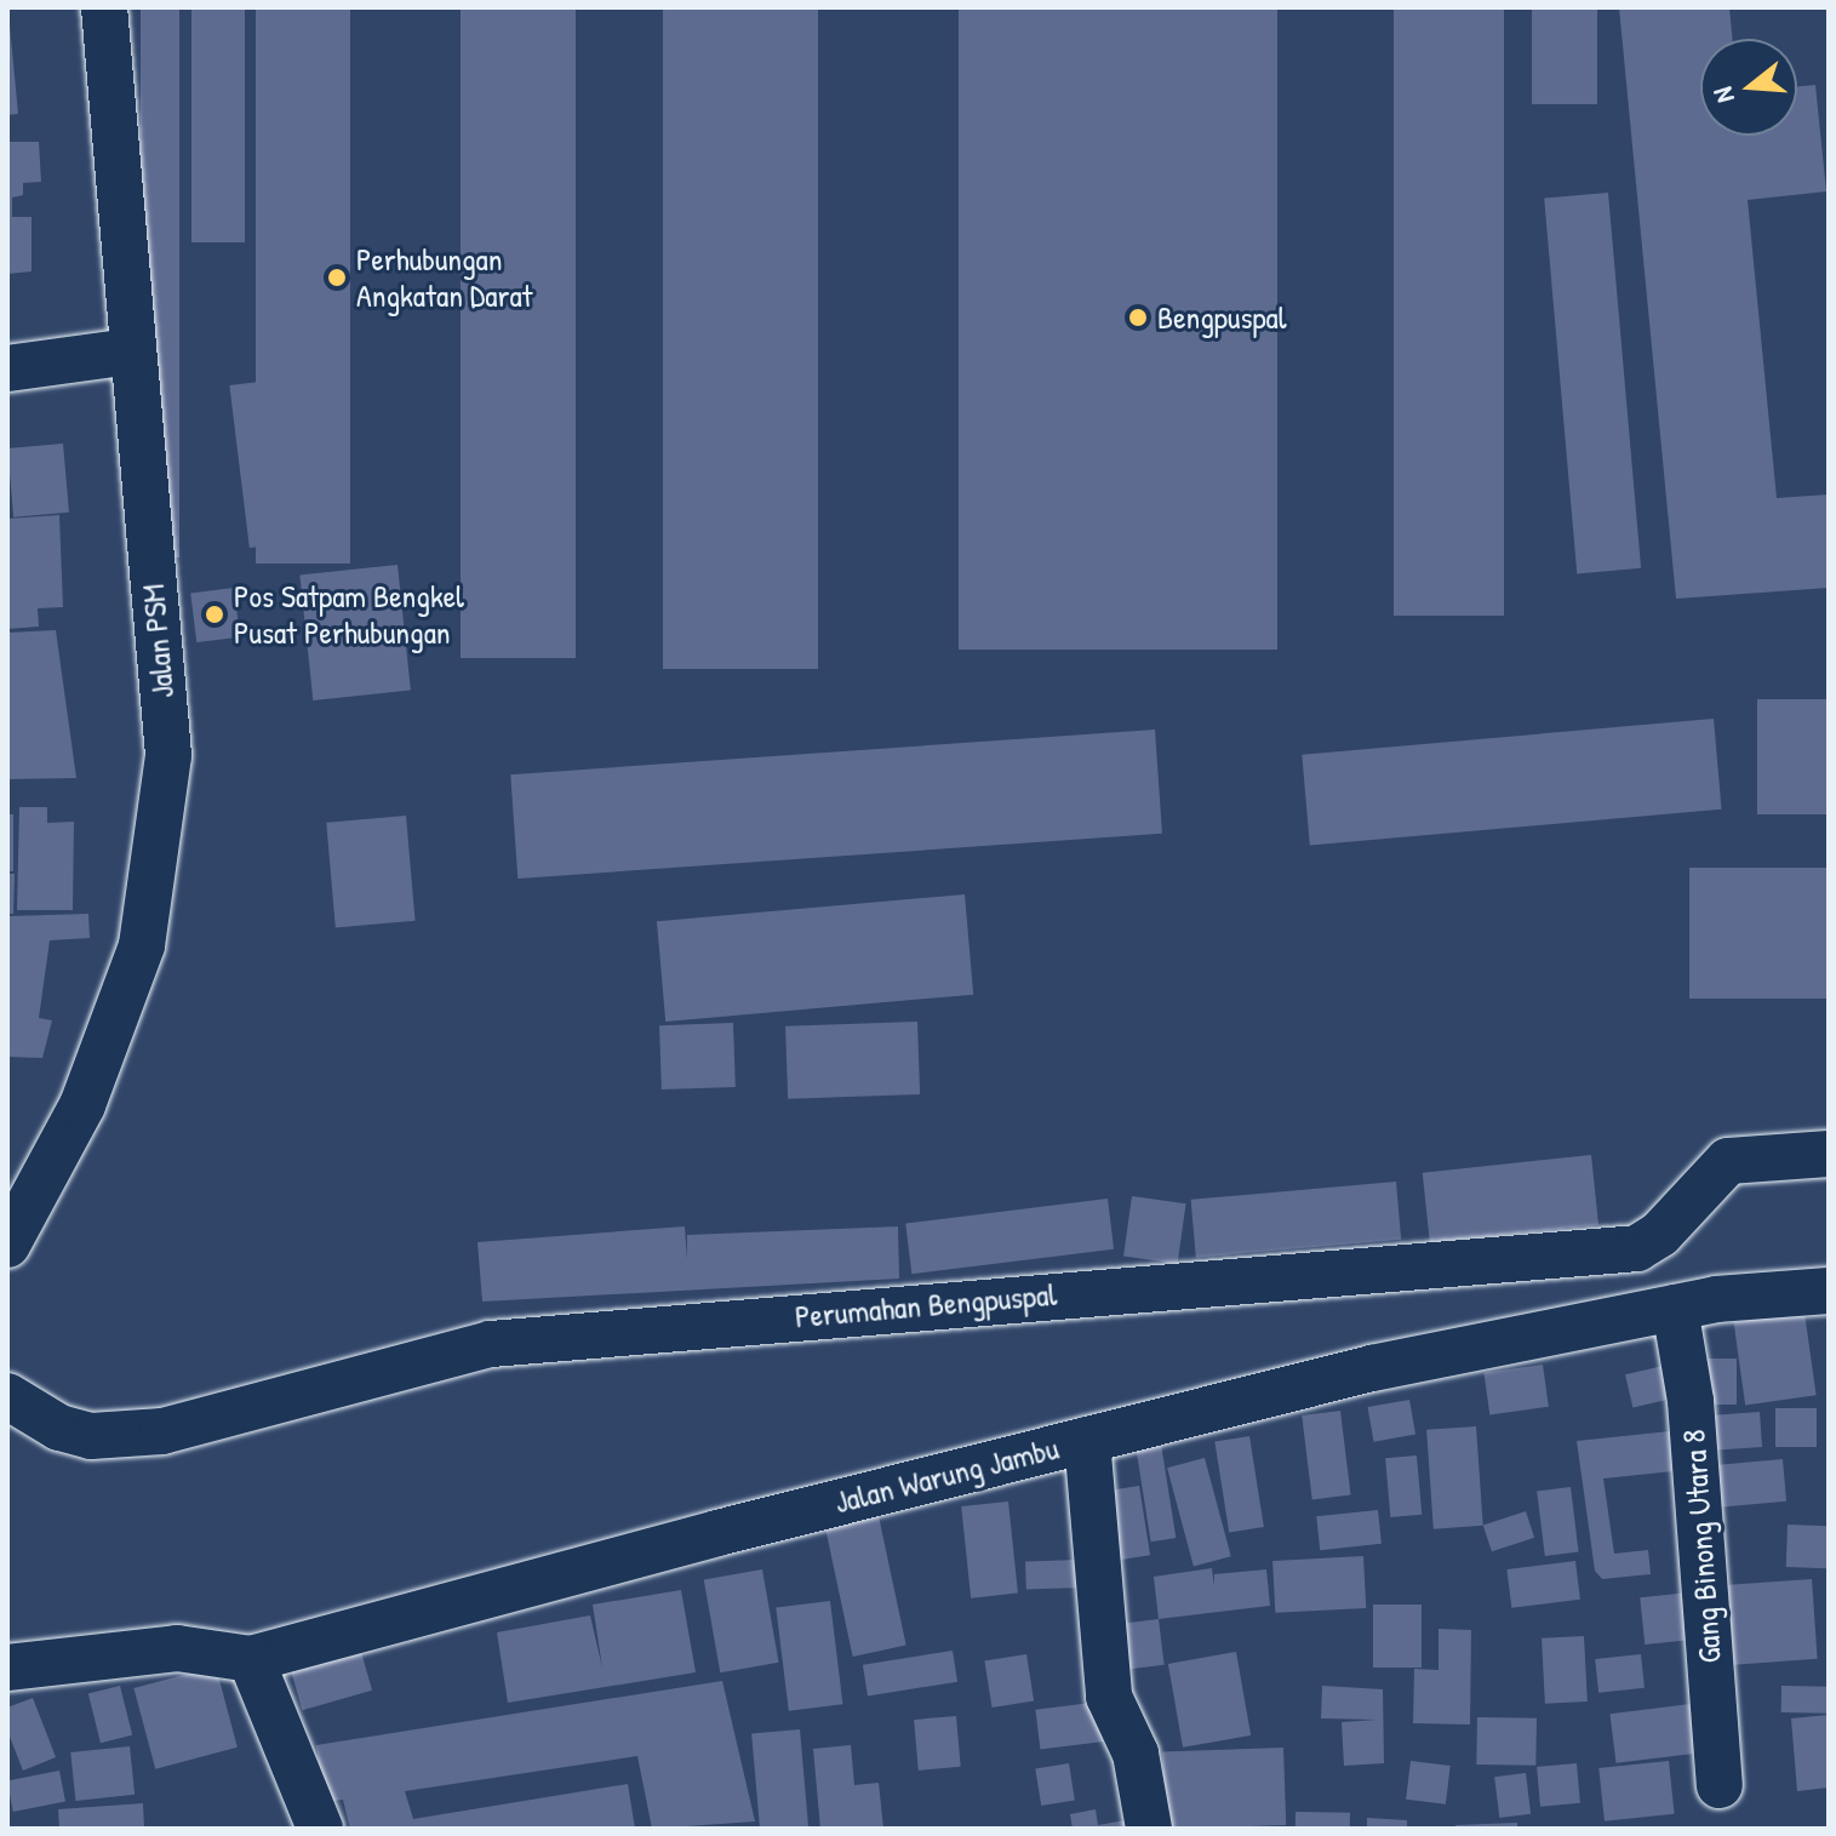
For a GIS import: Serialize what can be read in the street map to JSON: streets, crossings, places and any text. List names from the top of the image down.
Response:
{
  "streets": {
    "street": [
      "Jalan PSM",
      "Perumahan Bengpuspal",
      "Jalan Warung Jambu",
      "Gang Binong Utara 8"
    ]
  },
  "crossings": [
    ["Jalan Warung Jambu", "Gang Binong Utara 8"]
  ],
  "places": ["Perhubungan Angkatan Darat", "Bengpuspal", "Pos Satpam Bengkel Pusat Perhubungan"],
  "north": "left"
}
